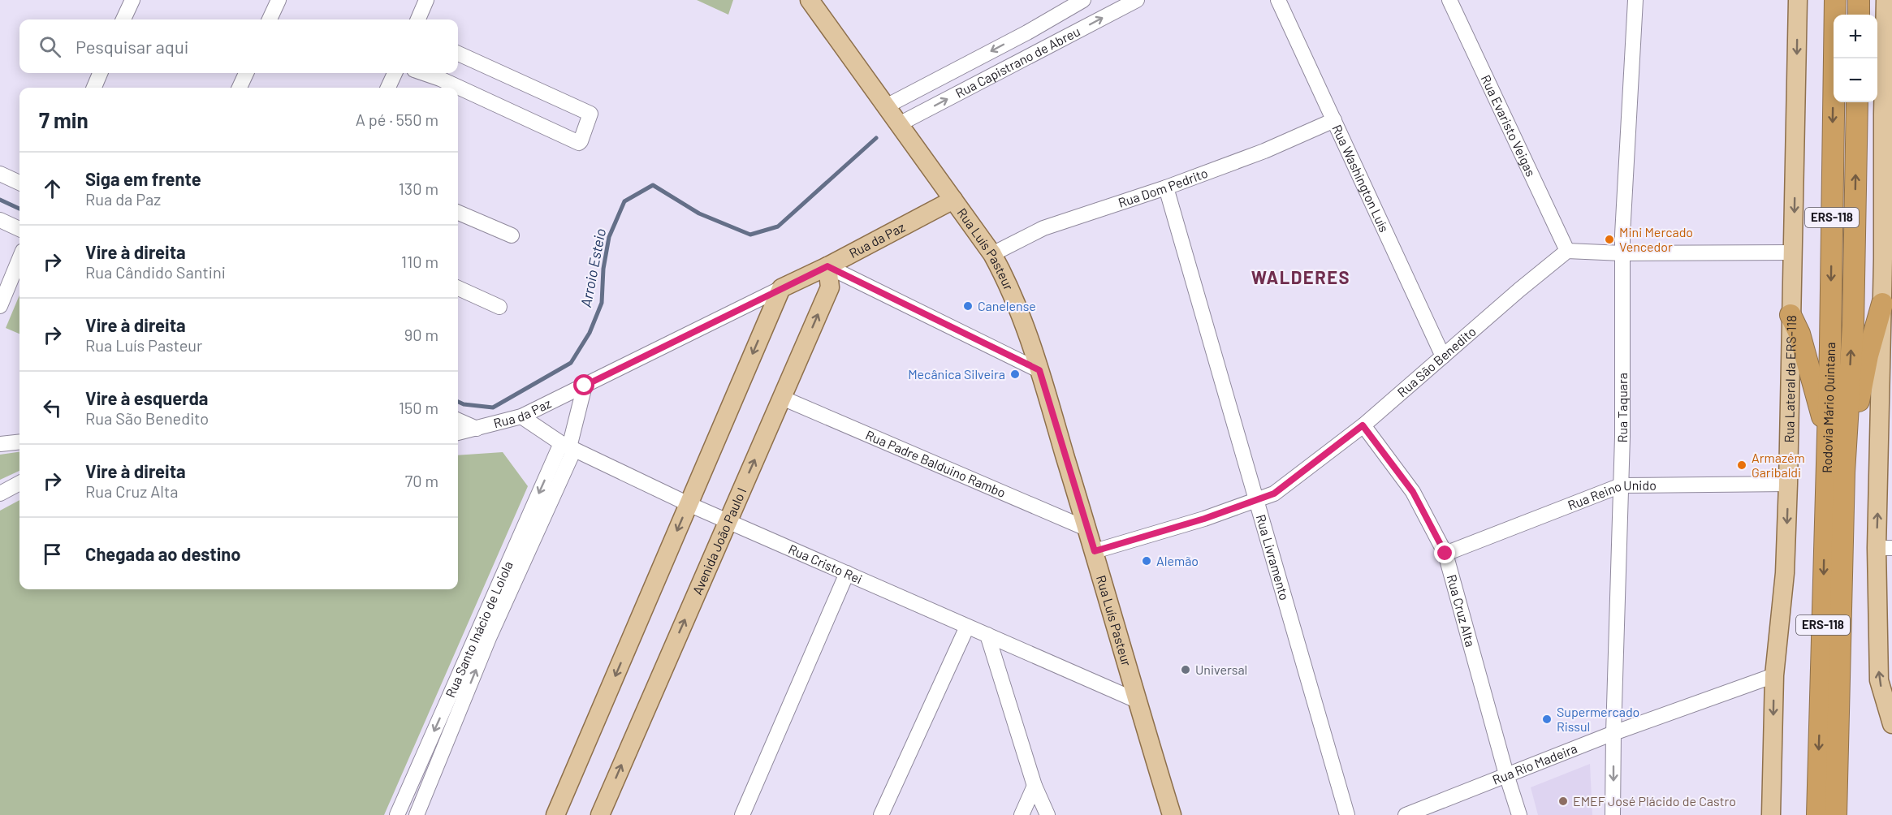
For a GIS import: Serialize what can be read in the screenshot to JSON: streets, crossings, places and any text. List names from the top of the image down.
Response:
{
  "streets": {
    "highway": ["ERS-118", "Rodovia Mário Quintana"],
    "main road": [
      "Rua da Paz",
      "Rua Luís Pasteur",
      "Rua Lateral da ERS-118",
      "Avenida João Paulo I"
    ],
    "street": [
      "Rua Capistrano de Abreu",
      "Rua Evaristo Veigas",
      "Rua Washington Luís",
      "Rua Dom Pedrito",
      "Rua São Benedito",
      "Rua Taquara",
      "Rua Padre Balduino Rambo",
      "Rua Reino Unido",
      "Rua Livramento",
      "Rua Cristo Rei",
      "Rua Cruz Alta",
      "Rua Santo Inácio de Loiola",
      "Rua Rio Madeira"
    ]
  },
  "crossings": [
    ["Rua Capistrano de Abreu", "Rua Luís Pasteur"],
    ["Rua Evaristo Veigas", "Rua São Benedito"],
    ["Rua Washington Luís", "Rua Dom Pedrito"],
    ["Rua Washington Luís", "Rua São Benedito"],
    ["Rua Dom Pedrito", "Rua Luís Pasteur"],
    ["Rua Dom Pedrito", "Rua Livramento"],
    ["Rua da Paz", "Rua Luís Pasteur"],
    ["Rua da Paz", "Avenida João Paulo I"],
    ["Rua da Paz", "Rua Cristo Rei"],
    ["Rua Luís Pasteur", "Rua São Benedito"],
    ["Rua Luís Pasteur", "Rua Padre Balduino Rambo"],
    ["Rua Luís Pasteur", "Rua Cristo Rei"],
    ["Rua São Benedito", "Rua Livramento"],
    ["Rua São Benedito", "Rua Cruz Alta"],
    ["Rua Lateral da ERS-118", "Rua Reino Unido"],
    ["Rua Lateral da ERS-118", "Rua Rio Madeira"],
    ["Rua Taquara", "Rua Reino Unido"],
    ["Rua Taquara", "Rua Rio Madeira"],
    ["Rua Padre Balduino Rambo", "Avenida João Paulo I"],
    ["Rua Reino Unido", "Rua Cruz Alta"],
    ["Avenida João Paulo I", "Rua Cristo Rei"],
    ["Rua Cristo Rei", "Rua Santo Inácio de Loiola"],
    ["Rua Cruz Alta", "Rua Rio Madeira"]
  ],
  "districts": ["WALDERES"],
  "water": ["Arroio Esteio"],
  "places": [
    "Mini Mercado Vencedor",
    "Canelense",
    "Mecânica Silveira",
    "Armazém Garibaldi",
    "Alemão",
    "Universal",
    "Supermercado Rissul",
    "EMEF José Plácido de Castro"
  ],
  "page": {
    "map_buttons": ["+", "−"],
    "search": "Pesquisar aqui",
    "heading": ["7 min", "A pé · 550 m"],
    "list": [
      ["Siga em frente", "Rua da Paz", "130 m"],
      ["Vire à direita", "Rua Cândido Santini", "110 m"],
      ["Vire à direita", "Rua Luís Pasteur", "90 m"],
      ["Vire à esquerda", "Rua São Benedito", "150 m"],
      ["Vire à direita", "Rua Cruz Alta", "70 m"],
      "Chegada ao destino"
    ]
  }
}
